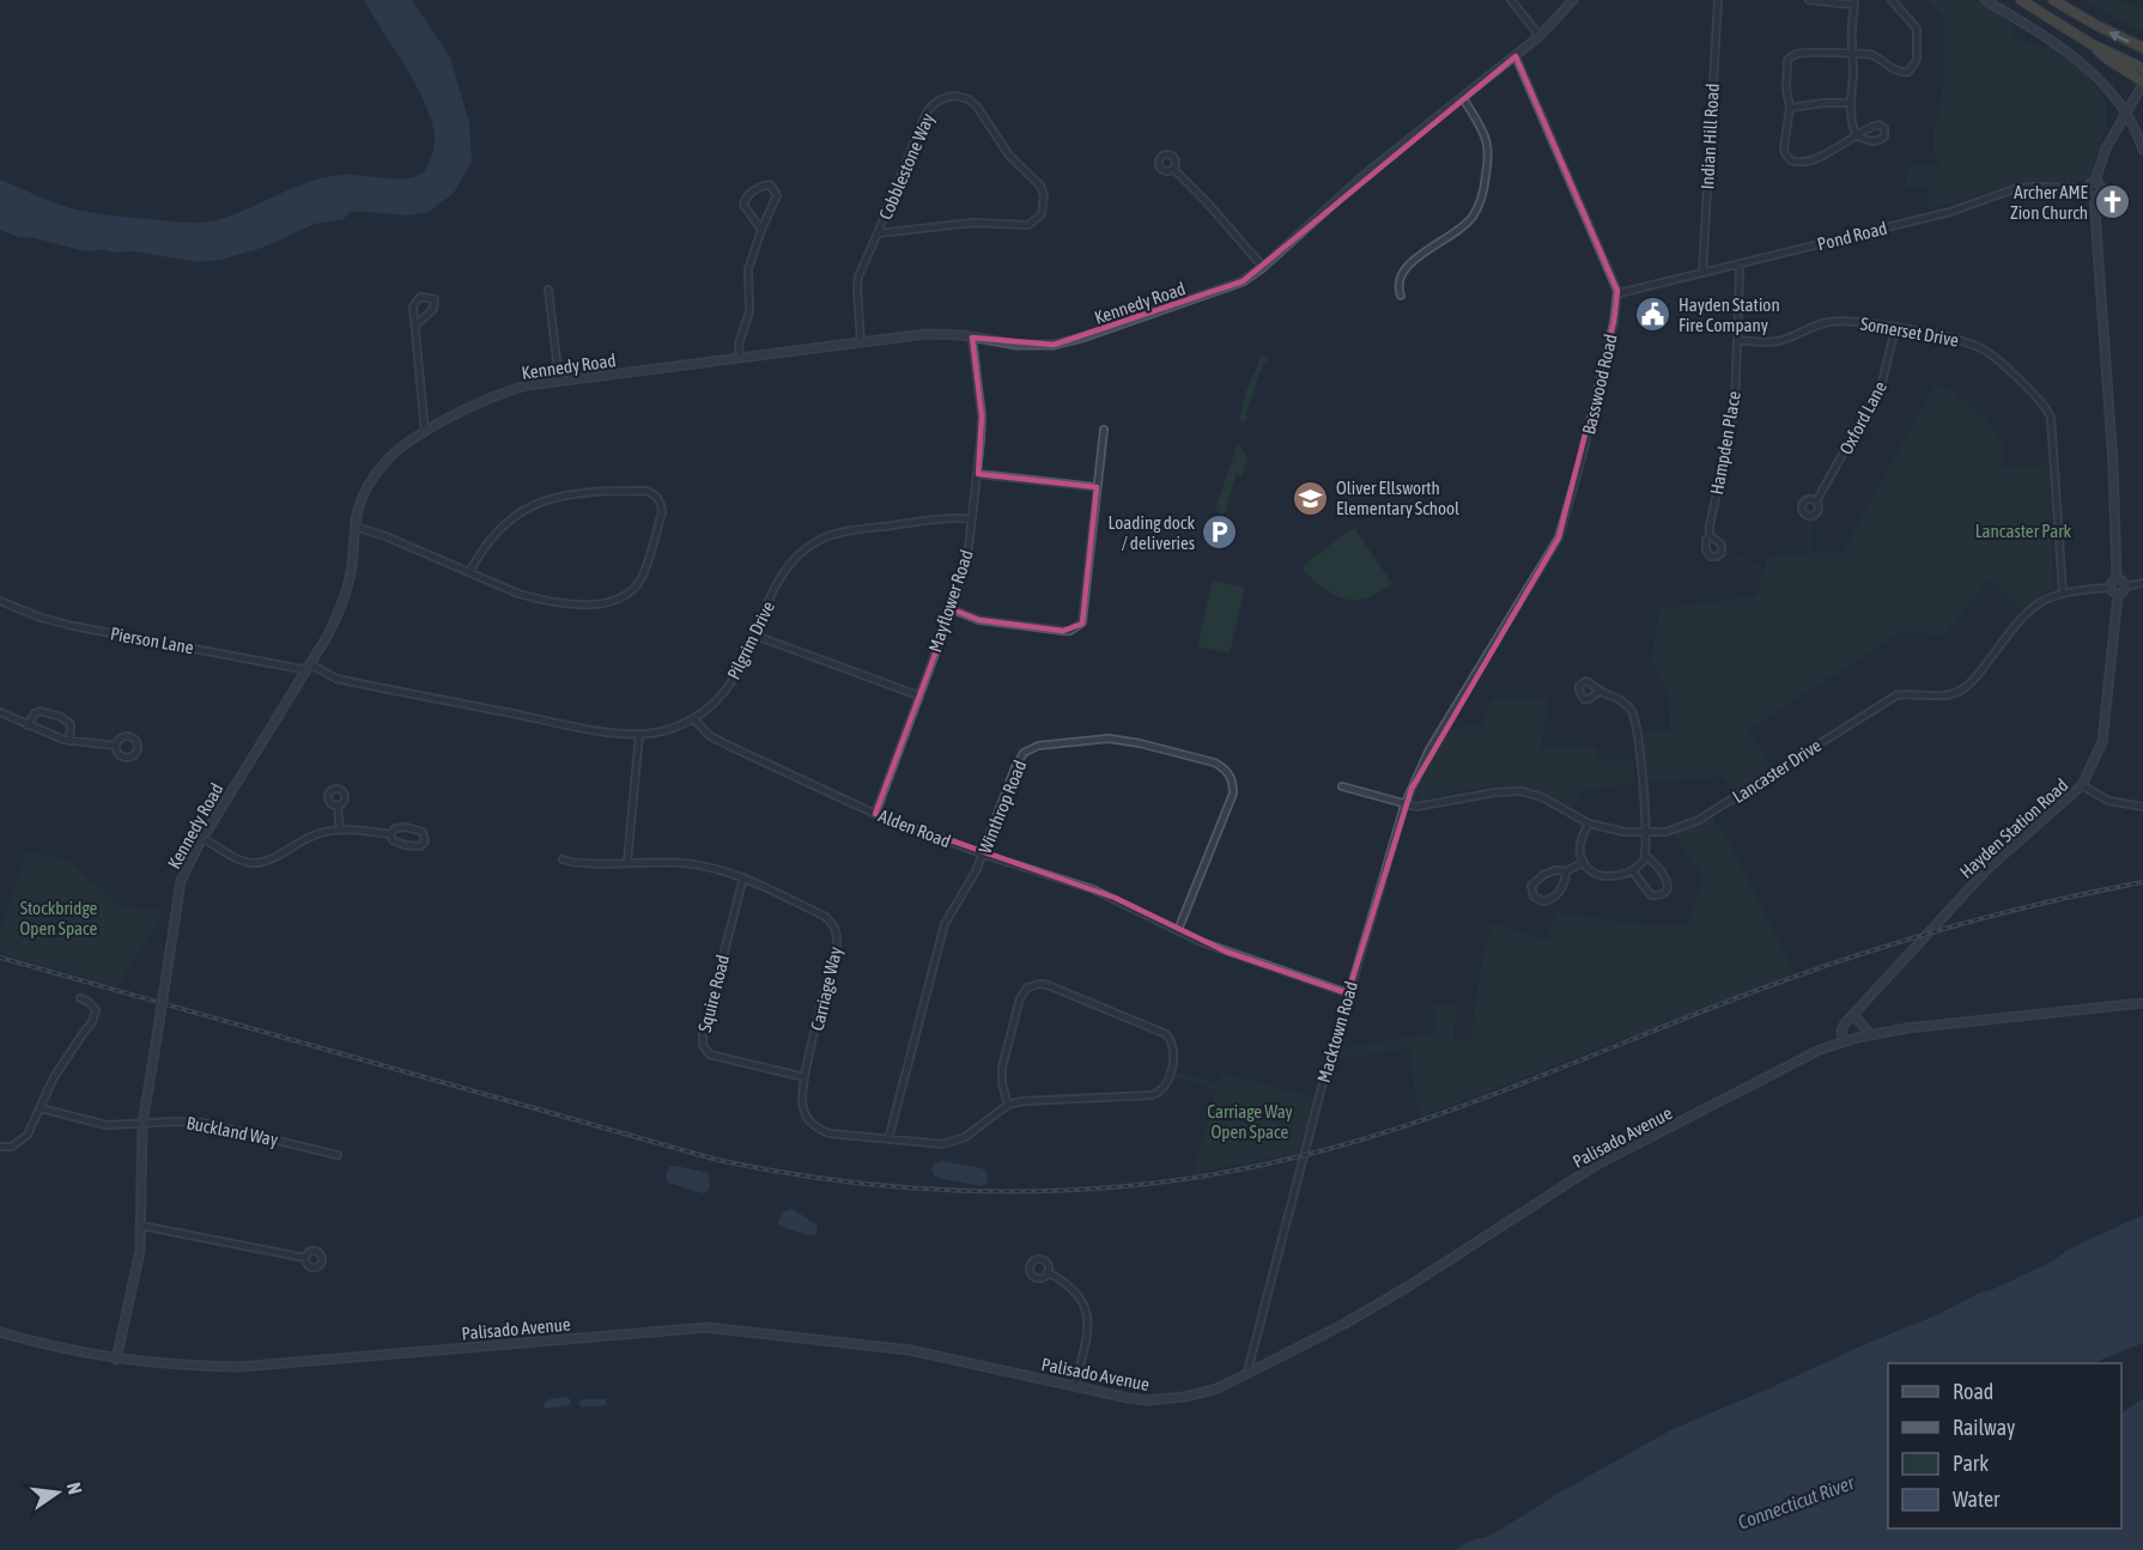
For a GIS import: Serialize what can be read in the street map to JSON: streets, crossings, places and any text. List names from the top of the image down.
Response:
{
  "streets": {
    "street": [
      "Indian Hill Road",
      "Cobblestone Way",
      "Pond Road",
      "Kennedy Road",
      "Somerset Drive",
      "Basswood Road",
      "Oxford Lane",
      "Hampden Place",
      "Mayflower Road",
      "Pierson Lane",
      "Pilgrim Drive",
      "Lancaster Drive",
      "Winthrop Road",
      "Alden Road",
      "Hayden Station Road",
      "Carriage Way",
      "Squire Road",
      "Macktown Road",
      "Buckland Way",
      "Palisado Avenue"
    ]
  },
  "crossings": [
    ["Indian Hill Road", "Pond Road"],
    ["Cobblestone Way", "Kennedy Road"],
    ["Pond Road", "Basswood Road"],
    ["Pond Road", "Hampden Place"],
    ["Kennedy Road", "Mayflower Road"],
    ["Kennedy Road", "Pierson Lane"],
    ["Kennedy Road", "Pilgrim Drive"],
    ["Kennedy Road", "Buckland Way"],
    ["Kennedy Road", "Palisado Avenue"],
    ["Somerset Drive", "Oxford Lane"],
    ["Somerset Drive", "Hampden Place"],
    ["Somerset Drive", "Lancaster Drive"],
    ["Basswood Road", "Macktown Road"],
    ["Mayflower Road", "Pilgrim Drive"],
    ["Mayflower Road", "Alden Road"],
    ["Pierson Lane", "Pilgrim Drive"],
    ["Pilgrim Drive", "Alden Road"],
    ["Lancaster Drive", "Hayden Station Road"],
    ["Lancaster Drive", "Macktown Road"],
    ["Winthrop Road", "Alden Road"],
    ["Winthrop Road", "Carriage Way"],
    ["Alden Road", "Macktown Road"],
    ["Hayden Station Road", "Palisado Avenue"],
    ["Carriage Way", "Squire Road"],
    ["Macktown Road", "Palisado Avenue"]
  ],
  "water": ["Connecticut River"],
  "parks": ["Lancaster Park", "Stockbridge Open Space", "Carriage Way Open Space"],
  "places": {
    "church": ["Archer AME Zion Church"],
    "public building": ["Hayden Station Fire Company"],
    "school or university": ["Oliver Ellsworth Elementary School"],
    "parking": ["Loading dock / deliveries"]
  },
  "legend": [
    "Road",
    "Railway",
    "Park",
    "Water"
  ],
  "north": "right"
}
